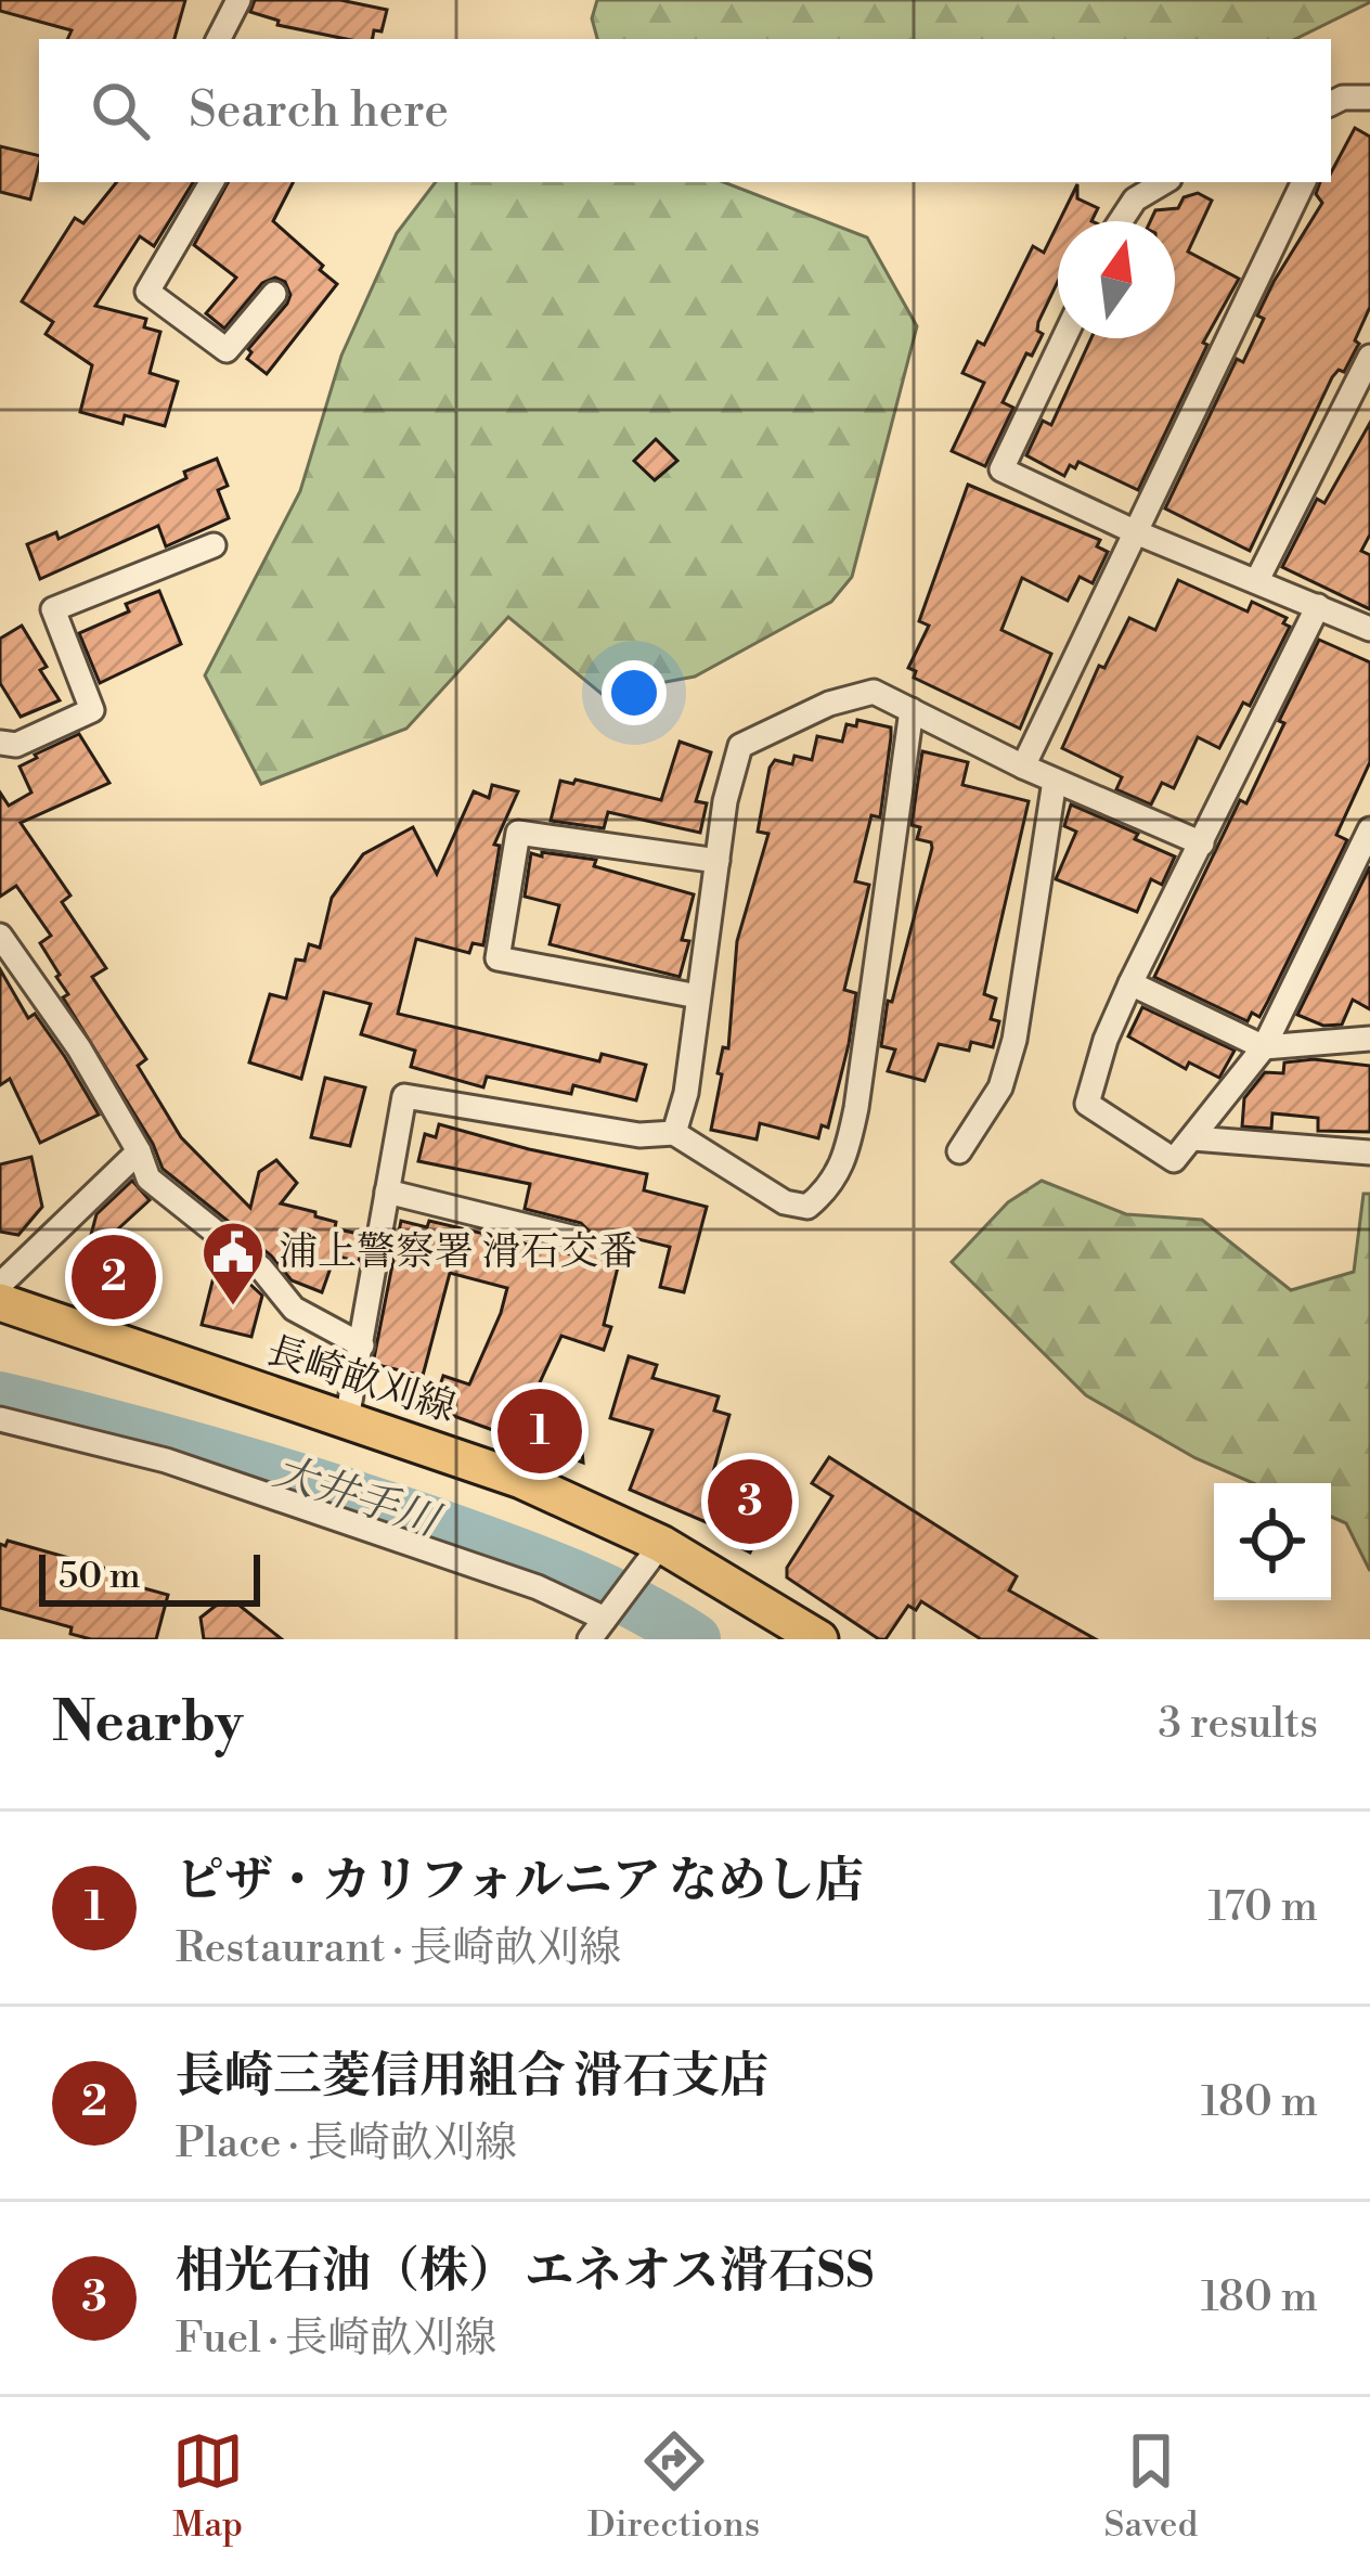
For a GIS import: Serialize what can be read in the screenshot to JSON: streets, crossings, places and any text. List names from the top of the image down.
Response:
{
  "streets": {
    "main road": ["長崎畝刈線"]
  },
  "water": ["大井手川"],
  "places": {
    "public building": ["浦上警察署 滑石交番"]
  },
  "scale_bar": "50 m",
  "north": "top",
  "page": {
    "search": "Search here",
    "pins": ["2", "1", "3"],
    "scale": "50 m",
    "heading": ["Nearby", "3 results"],
    "list": [
      {
        "mark": "1",
        "name": "ピザ・カリフォルニア なめし店",
        "note": "Restaurant · 長崎畝刈線",
        "value": "170 m"
      },
      {
        "mark": "2",
        "name": "長崎三菱信用組合 滑石支店",
        "note": "Place · 長崎畝刈線",
        "value": "180 m"
      },
      {
        "mark": "3",
        "name": "相光石油（株） エネオス滑石SS",
        "note": "Fuel · 長崎畝刈線",
        "value": "180 m"
      }
    ],
    "nav": ["Map", "Directions", "Saved"]
  }
}
